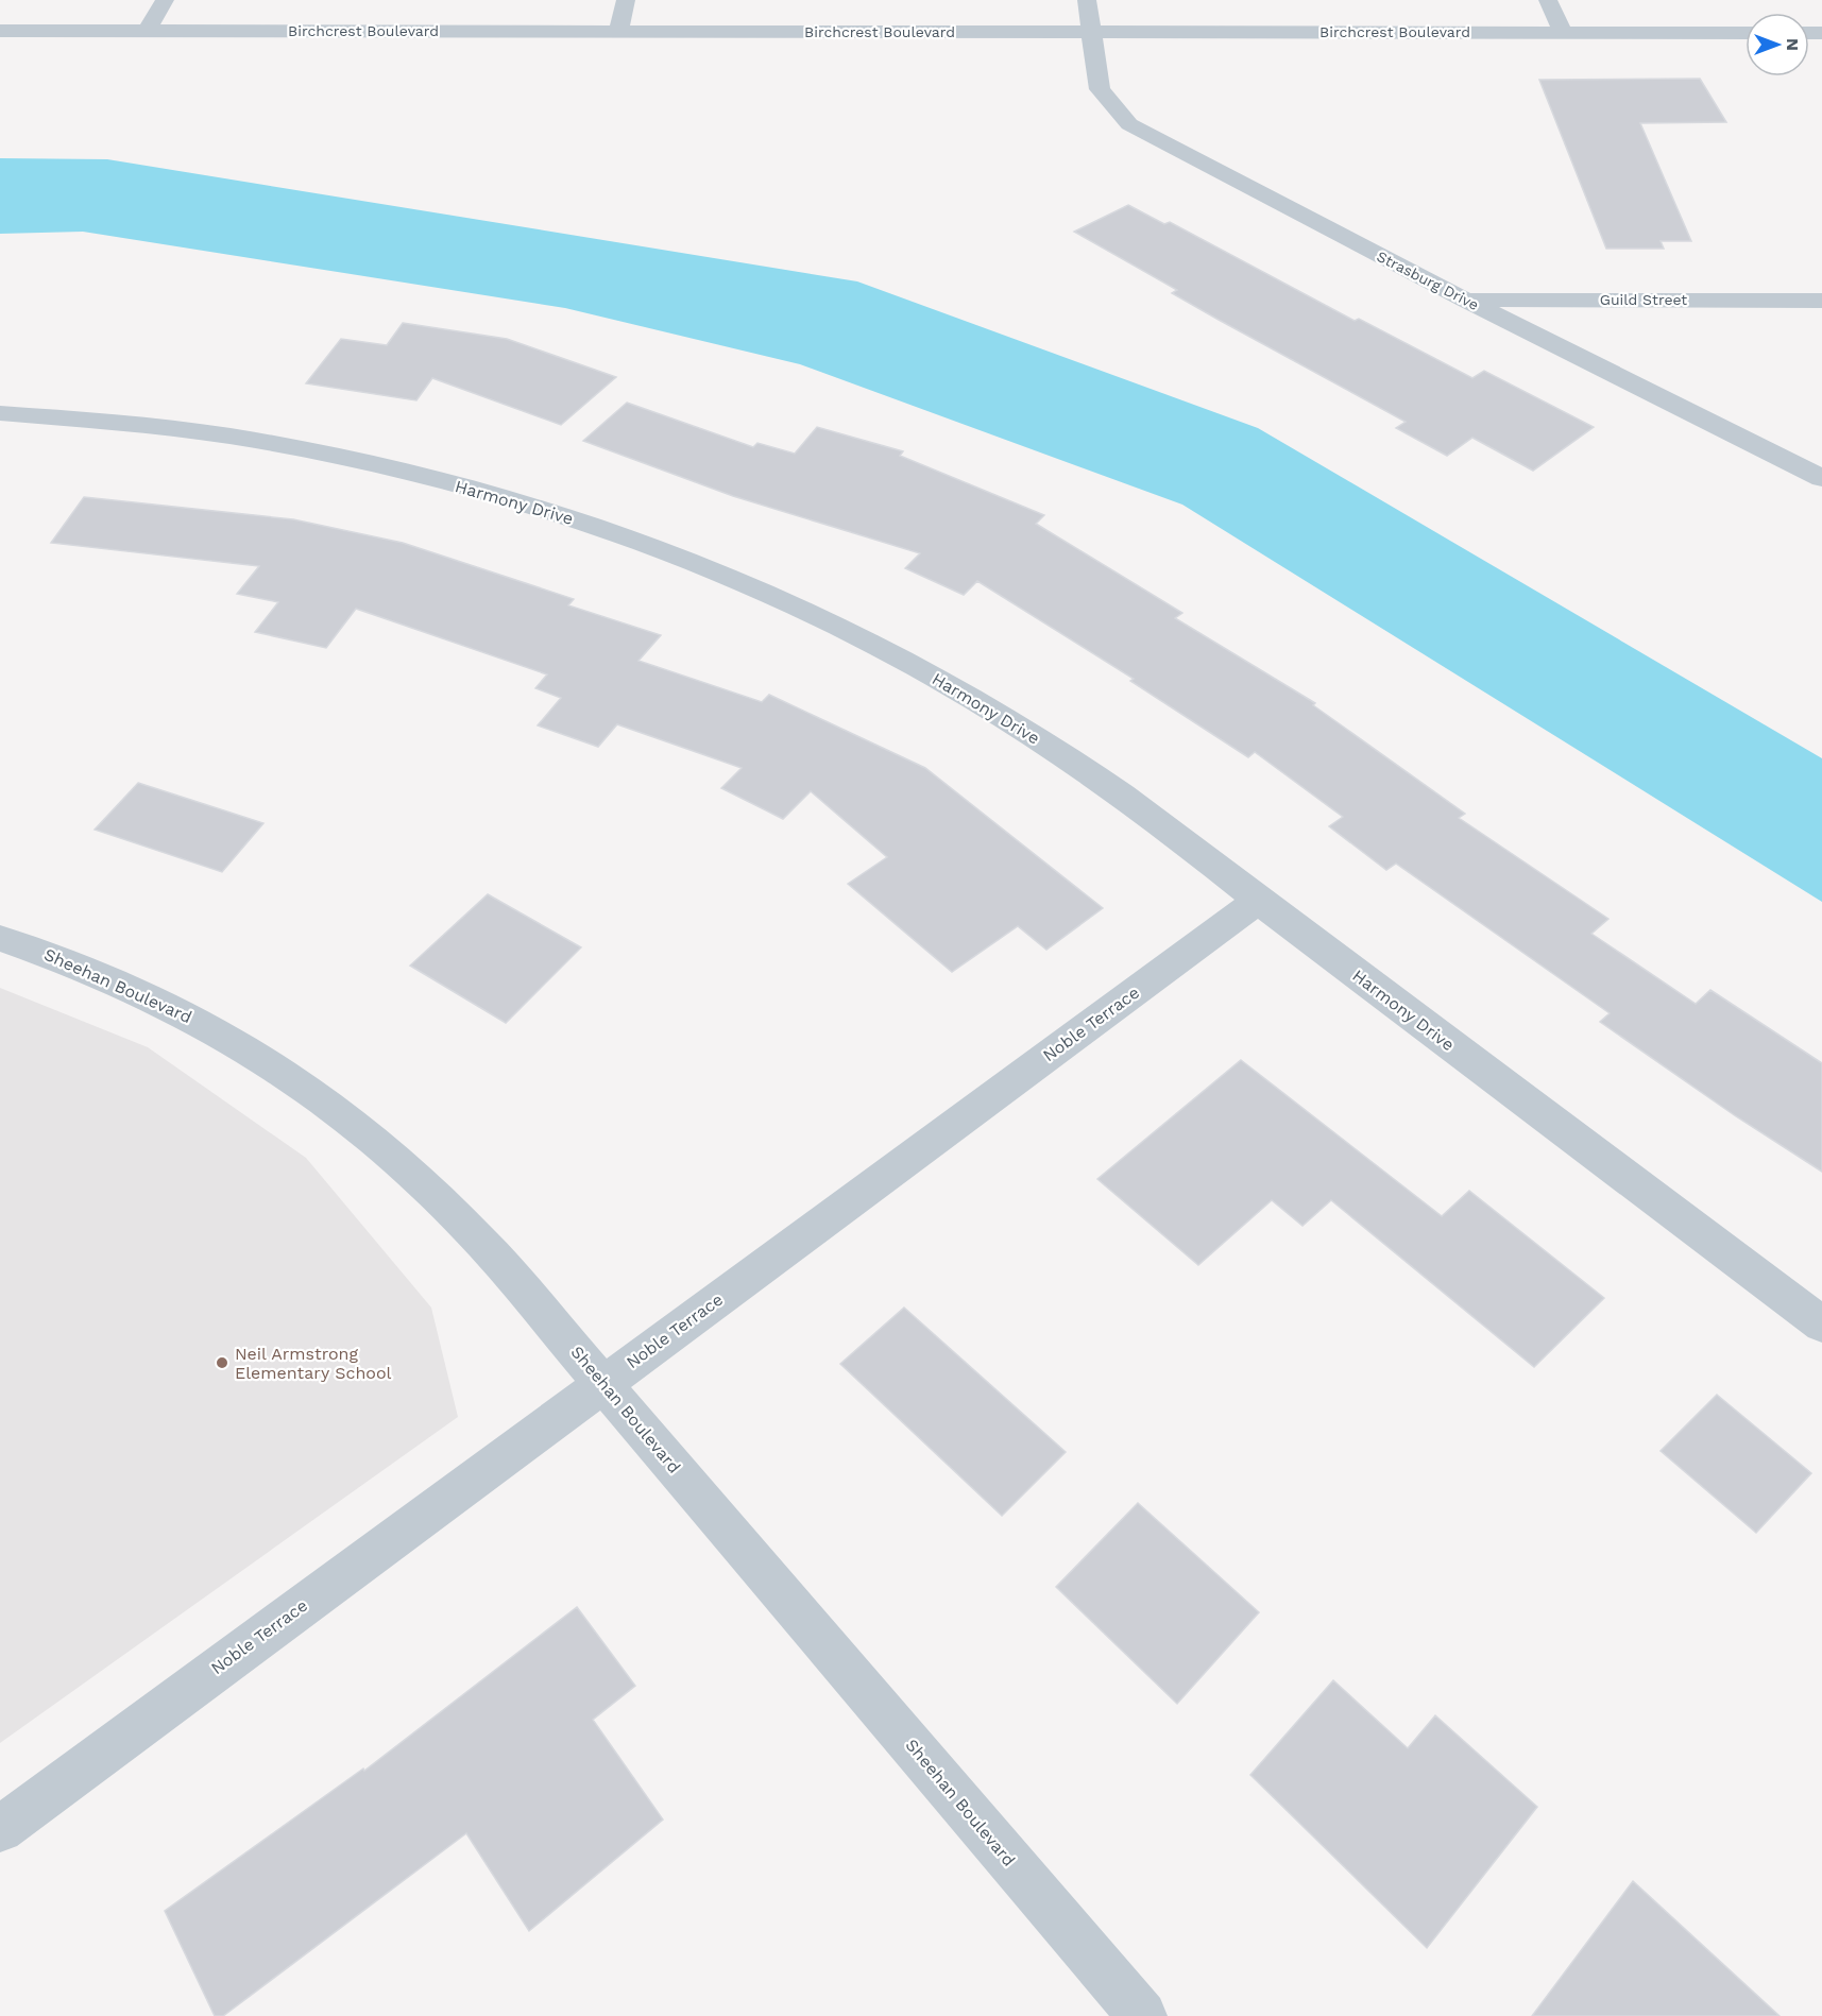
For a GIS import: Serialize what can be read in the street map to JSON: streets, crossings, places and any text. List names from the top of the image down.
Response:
{
  "streets": {
    "street": [
      "Birchcrest Boulevard",
      "Strasburg Drive",
      "Guild Street",
      "Harmony Drive",
      "Sheehan Boulevard",
      "Noble Terrace"
    ]
  },
  "crossings": [
    ["Birchcrest Boulevard", "Strasburg Drive"],
    ["Strasburg Drive", "Guild Street"],
    ["Harmony Drive", "Noble Terrace"],
    ["Sheehan Boulevard", "Noble Terrace"]
  ],
  "places": ["Neil Armstrong Elementary School"],
  "north": "right"
}
